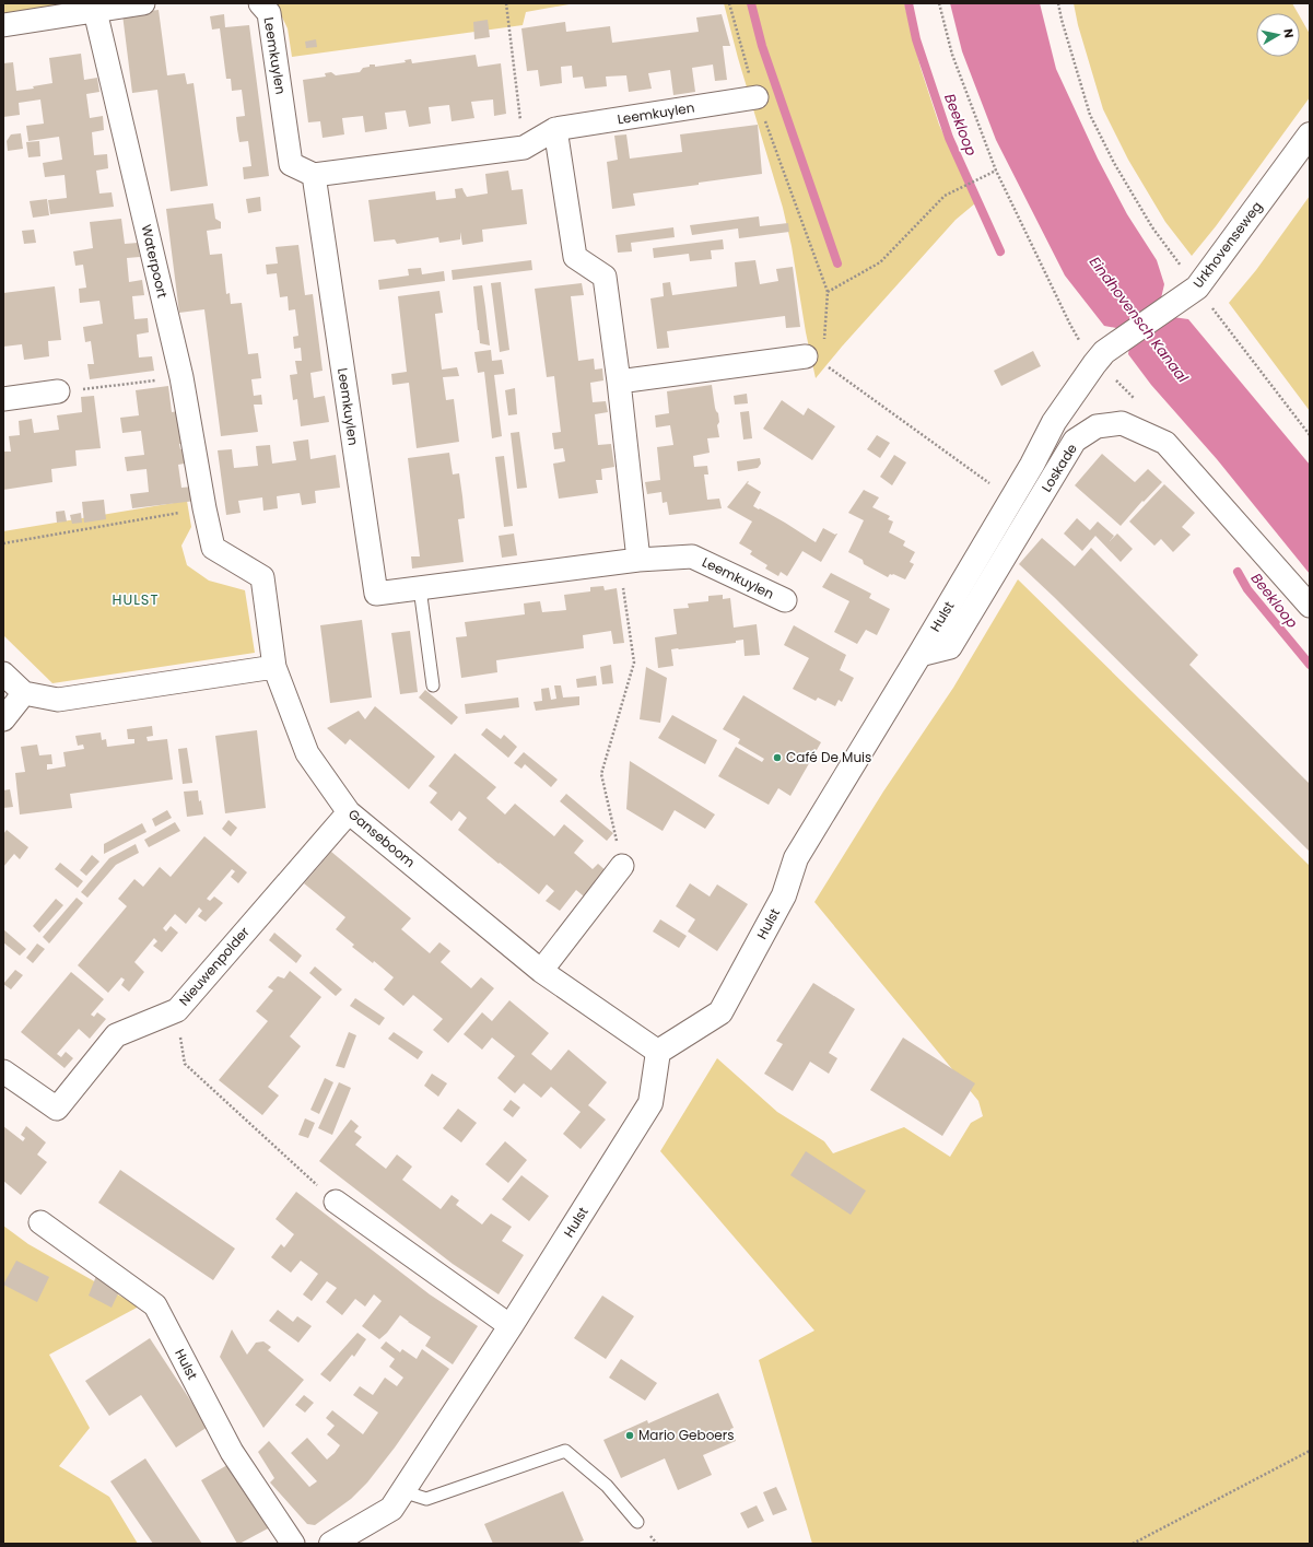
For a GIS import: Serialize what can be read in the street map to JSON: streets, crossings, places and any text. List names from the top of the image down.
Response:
{
  "streets": {
    "street": [
      "Leemkuylen",
      "Urkhovenseweg",
      "Waterpoort",
      "Loskade",
      "Hulst",
      "Ganseboom",
      "Nieuwenpolder"
    ]
  },
  "crossings": [
    ["Urkhovenseweg", "Hulst"],
    ["Waterpoort", "Ganseboom"],
    ["Loskade", "Hulst"],
    ["Hulst", "Ganseboom"],
    ["Ganseboom", "Nieuwenpolder"]
  ],
  "districts": ["HULST"],
  "water": ["Beekloop", "Eindhovensch Kanaal"],
  "places": ["Café De Muis", "Mario Geboers"],
  "north": "right"
}
